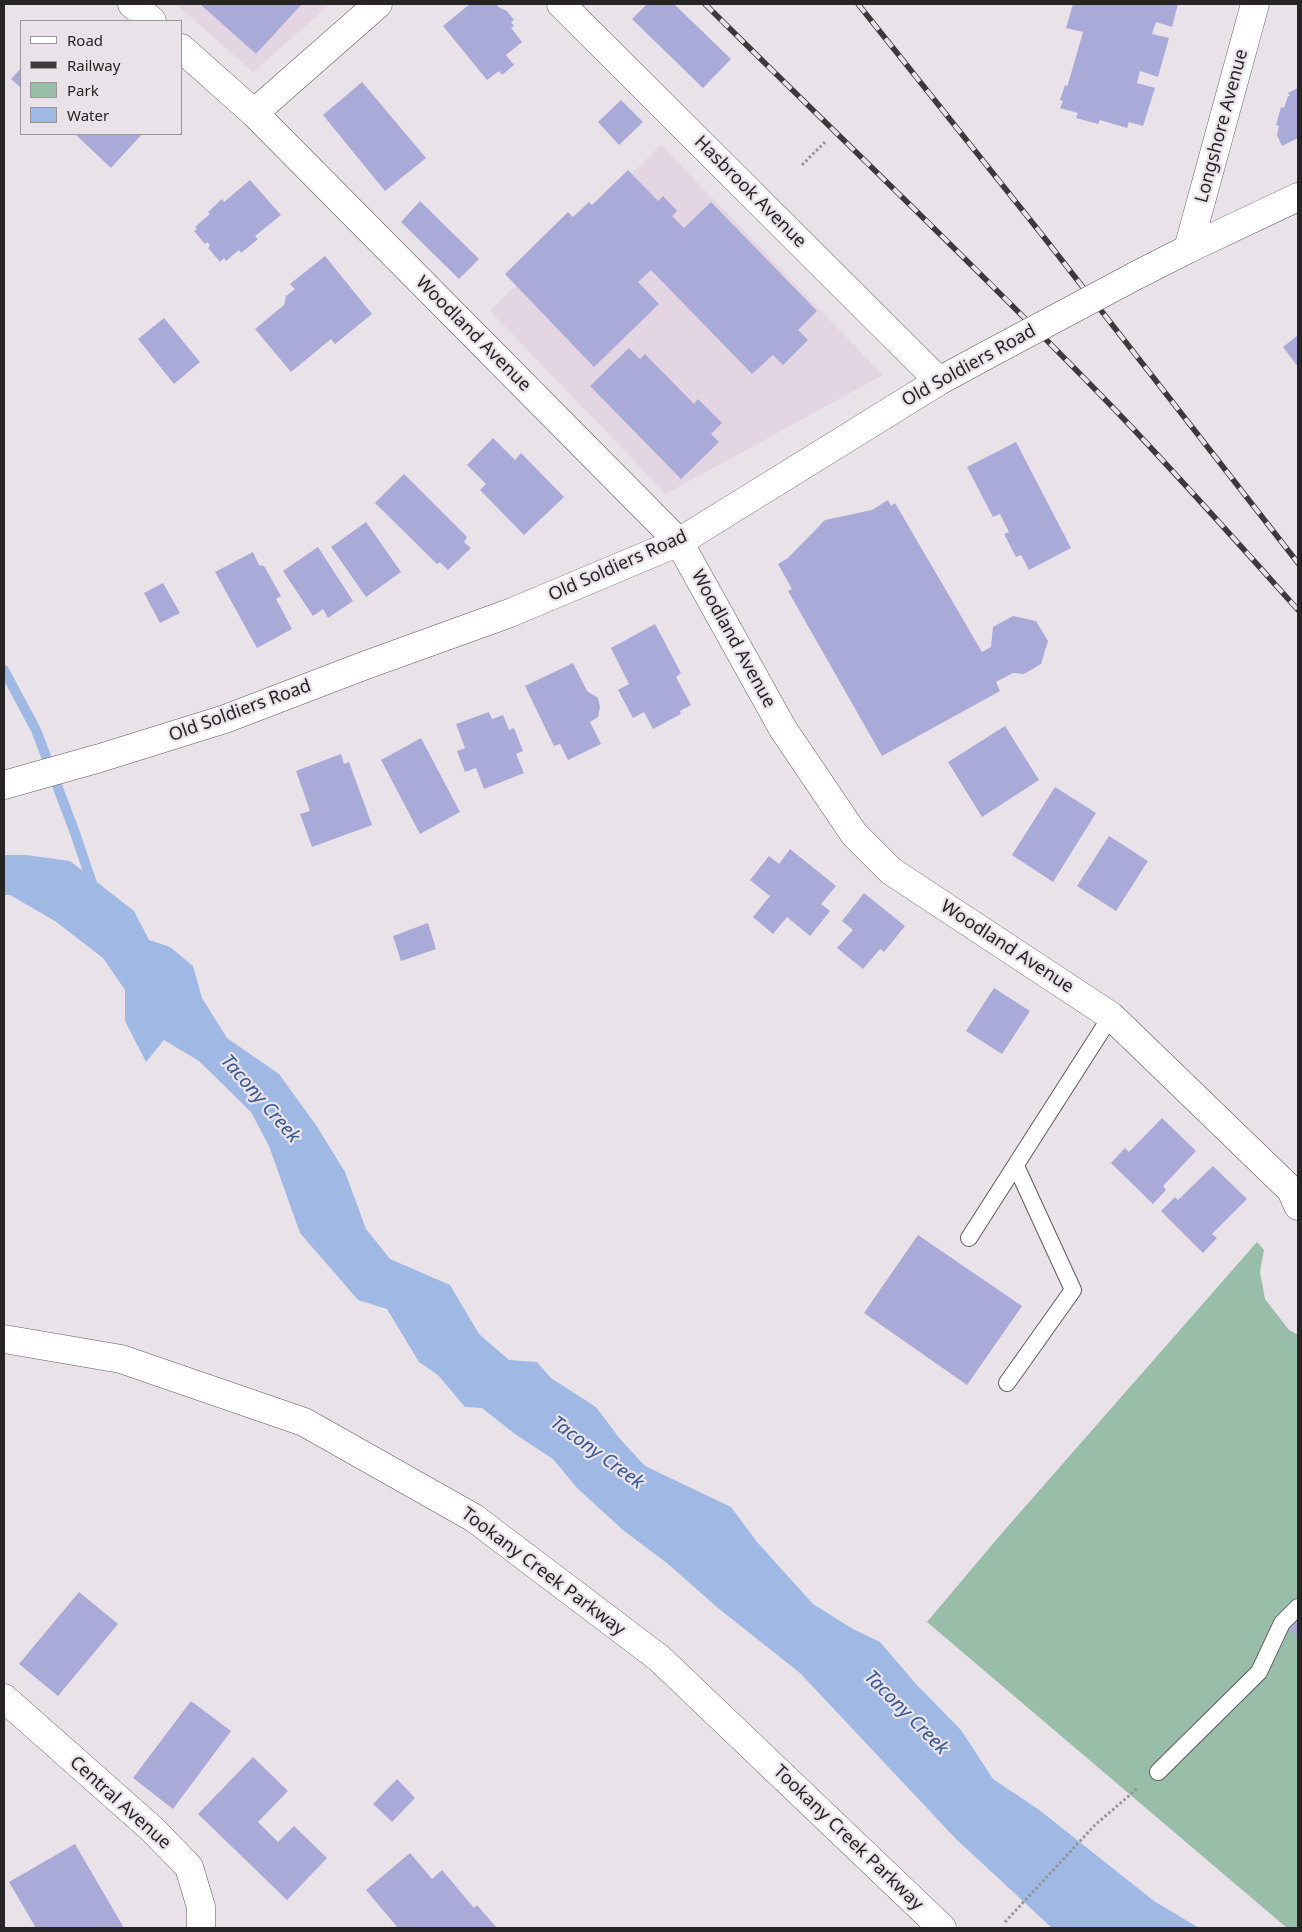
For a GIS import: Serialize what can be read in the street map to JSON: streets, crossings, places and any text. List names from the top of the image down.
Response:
{
  "streets": {
    "street": [
      "Longshore Avenue",
      "Hasbrook Avenue",
      "Woodland Avenue",
      "Old Soldiers Road",
      "Tookany Creek Parkway",
      "Central Avenue"
    ]
  },
  "crossings": [
    ["Longshore Avenue", "Old Soldiers Road"],
    ["Hasbrook Avenue", "Old Soldiers Road"],
    ["Woodland Avenue", "Old Soldiers Road"]
  ],
  "water": ["Tacony Creek"],
  "legend": [
    "Road",
    "Railway",
    "Park",
    "Water"
  ]
}
